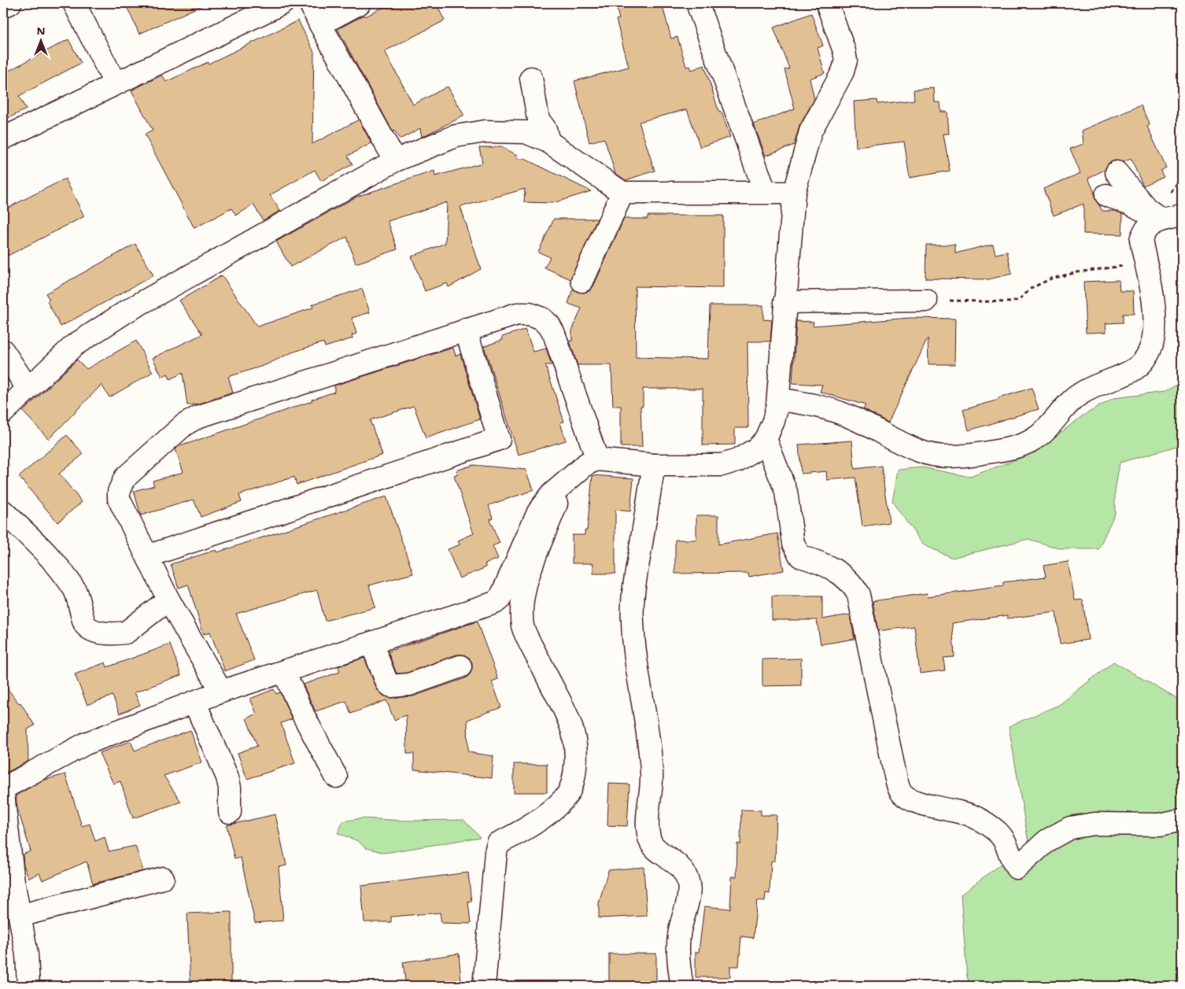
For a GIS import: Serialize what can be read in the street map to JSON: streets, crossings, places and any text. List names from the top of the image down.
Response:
{
  "north": "top"
}
